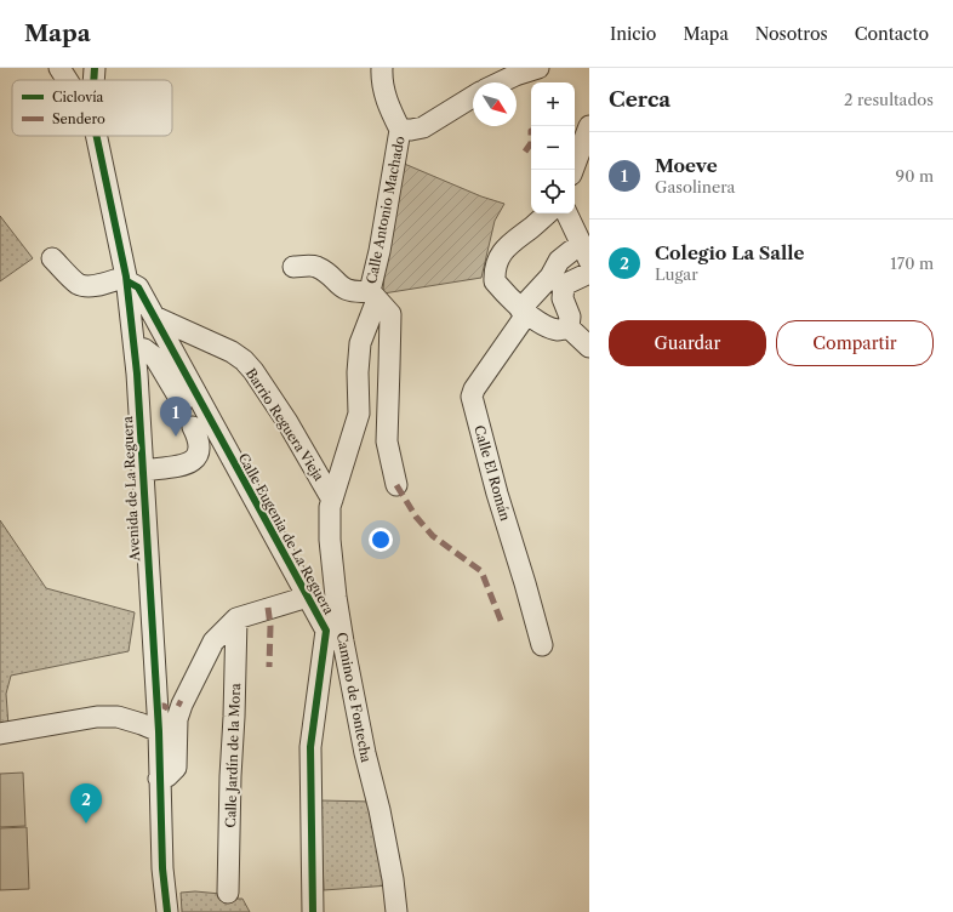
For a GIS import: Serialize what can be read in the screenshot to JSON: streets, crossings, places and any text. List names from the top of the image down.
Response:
{
  "streets": {
    "street": [
      "Calle Antonio Machado",
      "Barrio Reguera Vieja",
      "Calle El Román",
      "Avenida de La Reguera",
      "Calle Eugenia de La Reguera",
      "Camino de Fontecha",
      "Calle Jardín de la Mora"
    ]
  },
  "crossings": [
    ["Calle Antonio Machado", "Camino de Fontecha"],
    ["Barrio Reguera Vieja", "Calle Eugenia de La Reguera"],
    ["Barrio Reguera Vieja", "Camino de Fontecha"],
    ["Avenida de La Reguera", "Calle Eugenia de La Reguera"],
    ["Calle Eugenia de La Reguera", "Camino de Fontecha"]
  ],
  "legend": ["Ciclovía", "Sendero"],
  "north": "bottom right",
  "page": {
    "header": "Mapa",
    "nav": [
      "Inicio",
      "Mapa",
      "Nosotros",
      "Contacto"
    ],
    "heading": ["Cerca", "2 resultados"],
    "map_buttons": ["+", "−"],
    "list": [
      {
        "mark": "1",
        "name": "Moeve",
        "note": "Gasolinera",
        "value": "90 m"
      },
      {
        "mark": "2",
        "name": "Colegio La Salle",
        "note": "Lugar",
        "value": "170 m"
      }
    ],
    "buttons": ["Guardar", "Compartir"],
    "pins": ["1", "2"]
  }
}
